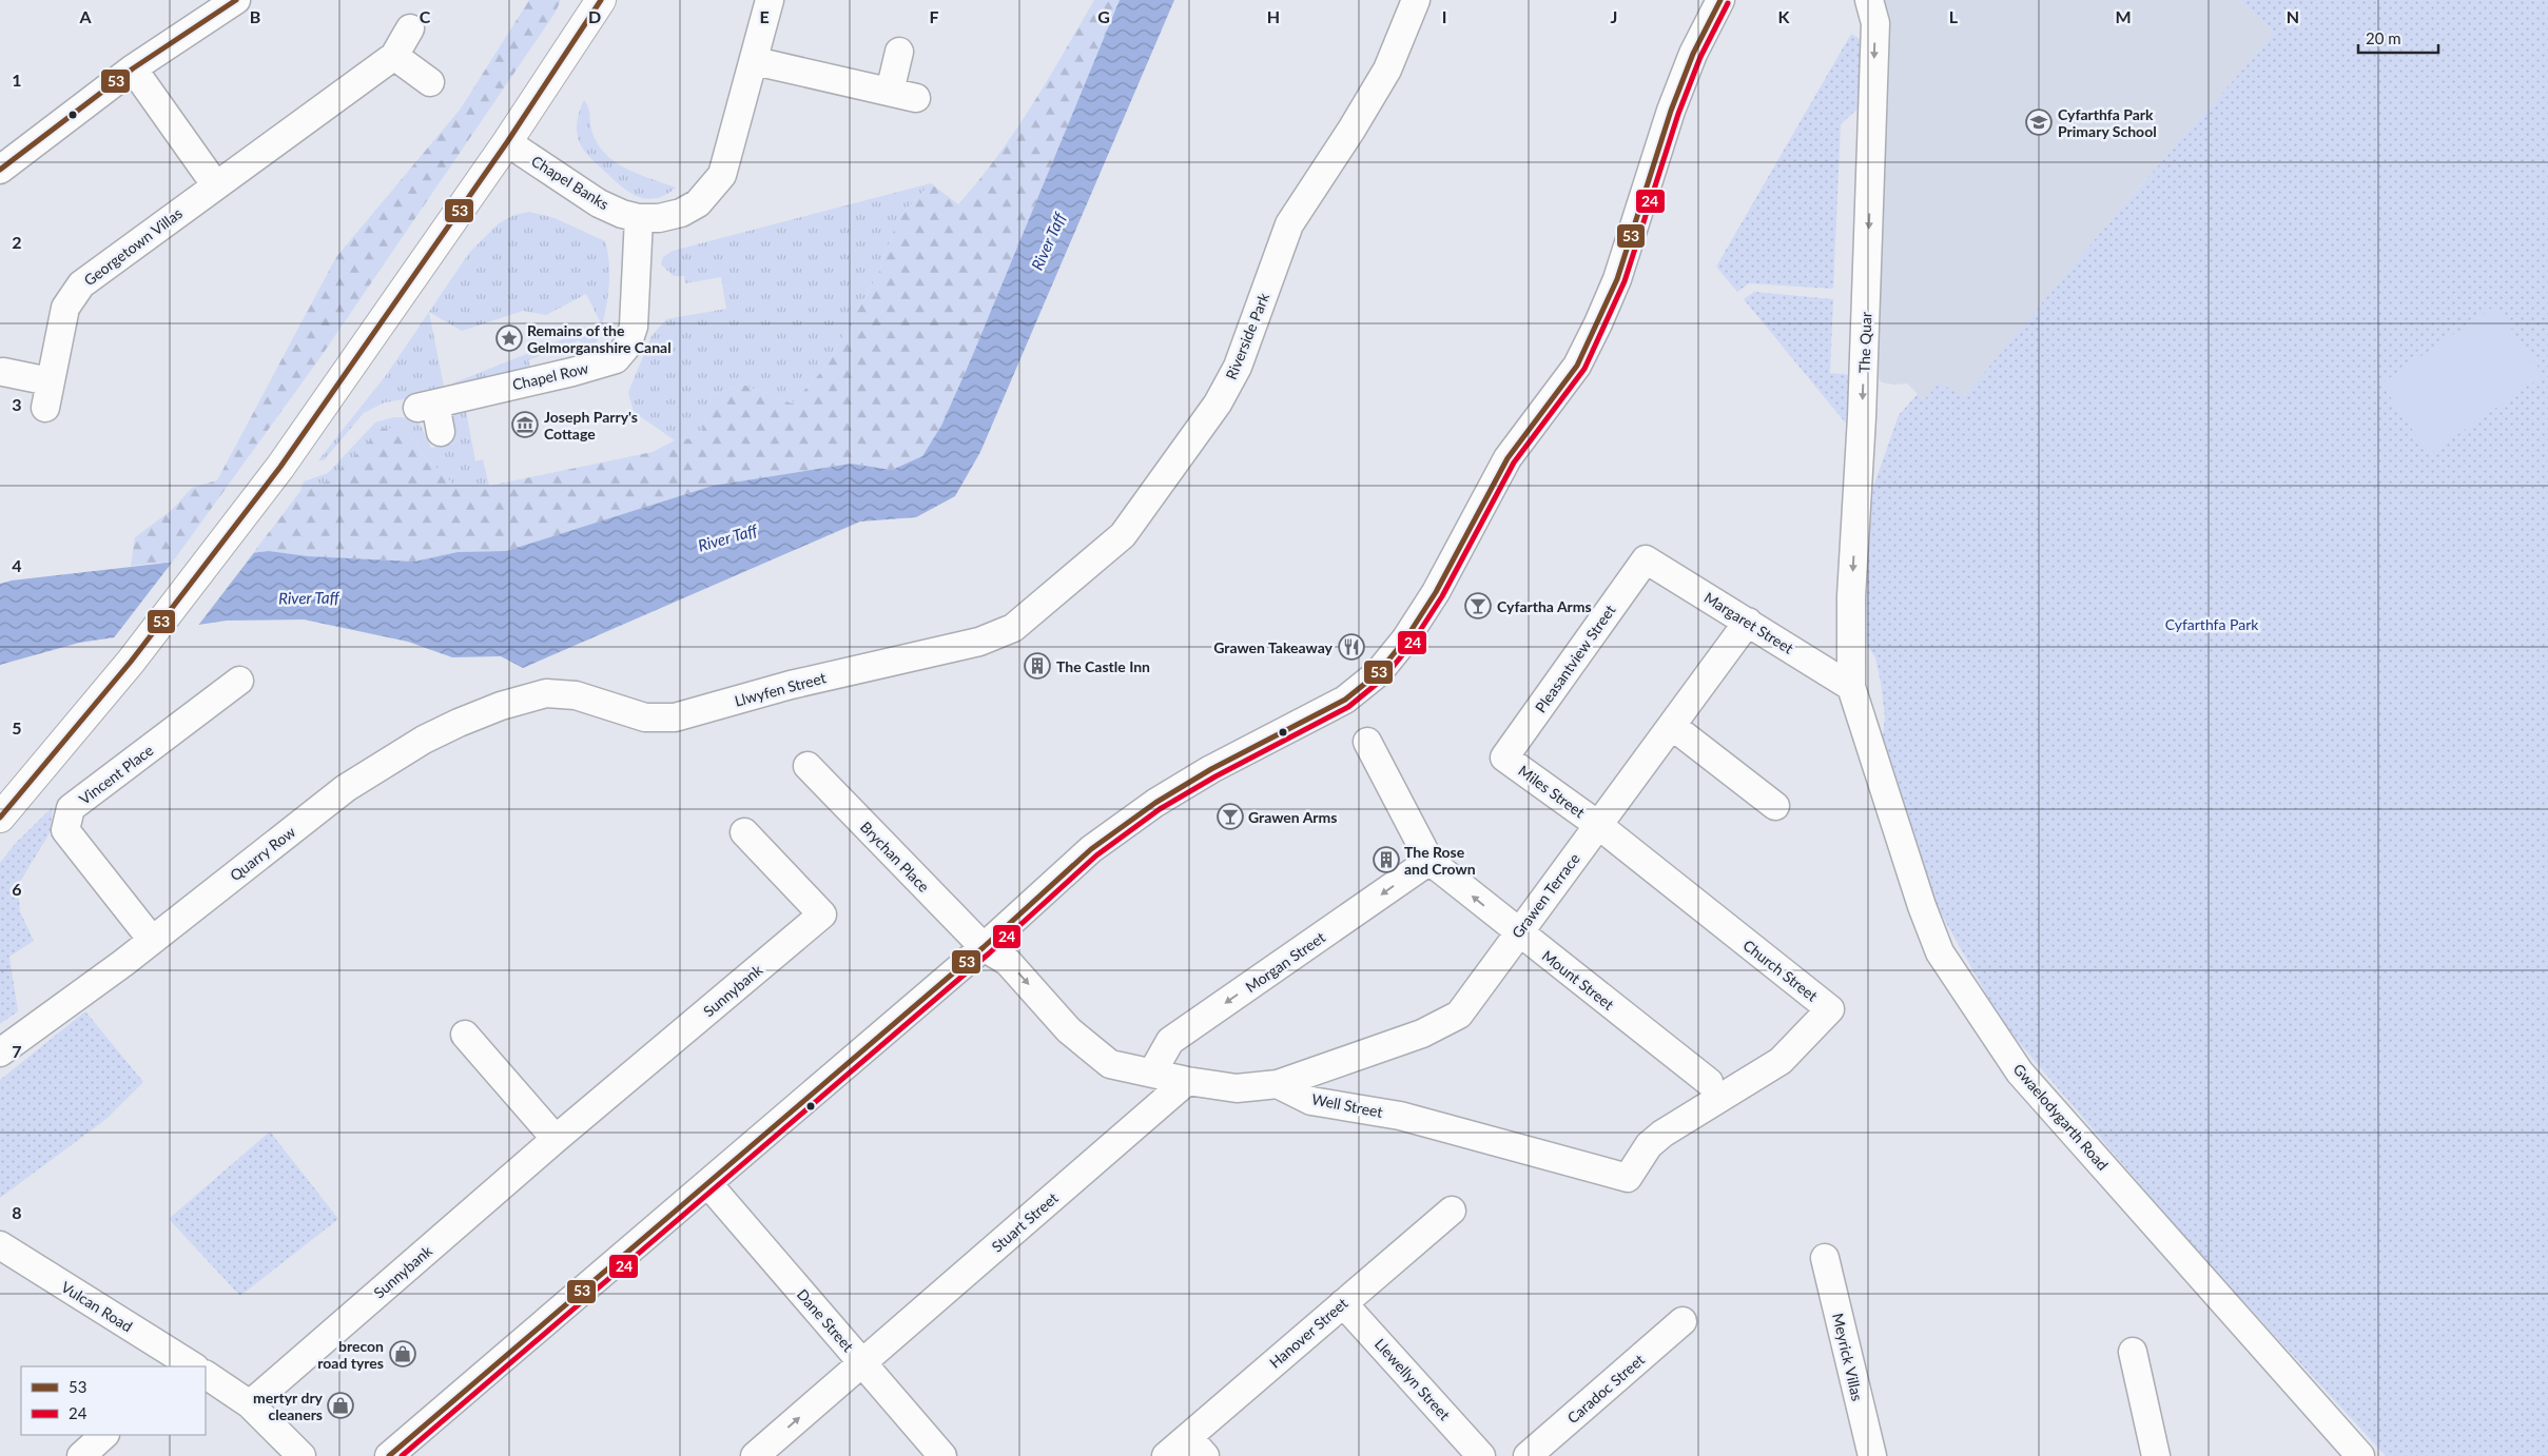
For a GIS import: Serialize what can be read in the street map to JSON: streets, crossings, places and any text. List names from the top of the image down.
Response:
{
  "streets": {
    "street": [
      "Chapel Banks",
      "Georgetown Villas",
      "Riverside Park",
      "The Quar",
      "Chapel Row",
      "Margaret Street",
      "Pleasantview Street",
      "Llwyfen Street",
      "Vincent Place",
      "Miles Street",
      "Quarry Row",
      "Brychan Place",
      "Grawen Terrace",
      "Morgan Street",
      "Church Street",
      "Mount Street",
      "Sunnybank",
      "Well Street",
      "Gwaelodygarth Road",
      "Stuart Street",
      "Vulcan Road",
      "Dane Street",
      "Hanover Street",
      "Meyrick Villas",
      "Llewellyn Street",
      "Caradoc Street"
    ]
  },
  "crossings": [
    ["Chapel Banks", "Chapel Row"],
    ["Riverside Park", "Llwyfen Street"],
    ["The Quar", "Margaret Street"],
    ["The Quar", "Gwaelodygarth Road"],
    ["Margaret Street", "Pleasantview Street"],
    ["Margaret Street", "Grawen Terrace"],
    ["Margaret Street", "Gwaelodygarth Road"],
    ["Pleasantview Street", "Miles Street"],
    ["Llwyfen Street", "Quarry Row"],
    ["Vincent Place", "Quarry Row"],
    ["Miles Street", "Grawen Terrace"],
    ["Miles Street", "Church Street"],
    ["Grawen Terrace", "Church Street"],
    ["Grawen Terrace", "Mount Street"],
    ["Grawen Terrace", "Well Street"],
    ["Morgan Street", "Mount Street"],
    ["Church Street", "Well Street"],
    ["Sunnybank", "Vulcan Road"],
    ["Stuart Street", "Dane Street"],
    ["Hanover Street", "Llewellyn Street"]
  ],
  "one_way": ["The Quar"],
  "water": ["River Taff"],
  "parks": ["Cyfarthfa Park"],
  "places": {
    "school or university": ["Cyfarthfa Park Primary School"],
    "place": ["Remains of the Gelmorganshire Canal"],
    "museum": ["Joseph Parry's Cottage"],
    "bar": ["Cyfartha Arms", "Grawen Arms"],
    "restaurant": ["Grawen Takeaway"],
    "building": ["The Castle Inn", "The Rose and Crown"],
    "shop": ["brecon road tyres", "mertyr dry cleaners"]
  },
  "lines": ["transit line 53", "transit line 24"],
  "legend": ["53", "24"],
  "scale_bar": "20 m",
  "grid": {
    "columns": [
      "A",
      "B",
      "C",
      "D",
      "E",
      "F",
      "G",
      "H",
      "I",
      "J",
      "K",
      "L",
      "M",
      "N"
    ],
    "rows": [
      "1",
      "2",
      "3",
      "4",
      "5",
      "6",
      "7",
      "8"
    ]
  }
}
